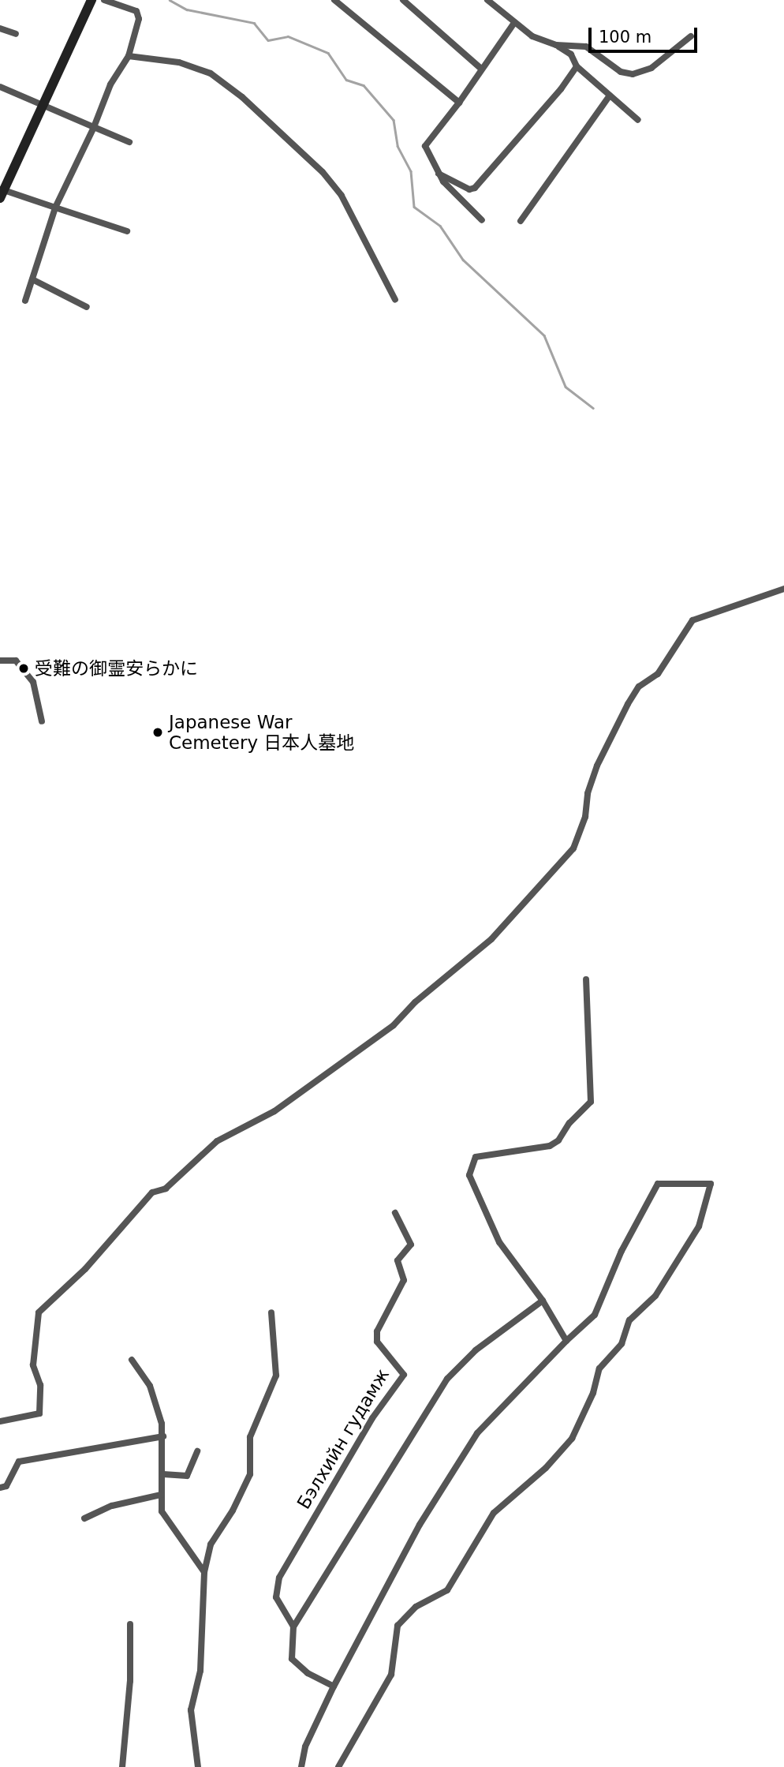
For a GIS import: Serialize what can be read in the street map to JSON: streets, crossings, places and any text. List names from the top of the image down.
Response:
{
  "streets": {
    "street": ["Бэлхийн гудамж"]
  },
  "places": ["受難の御霊安らかに", "Japanese War Cemetery 日本人墓地"],
  "scale_bar": "100 m"
}
